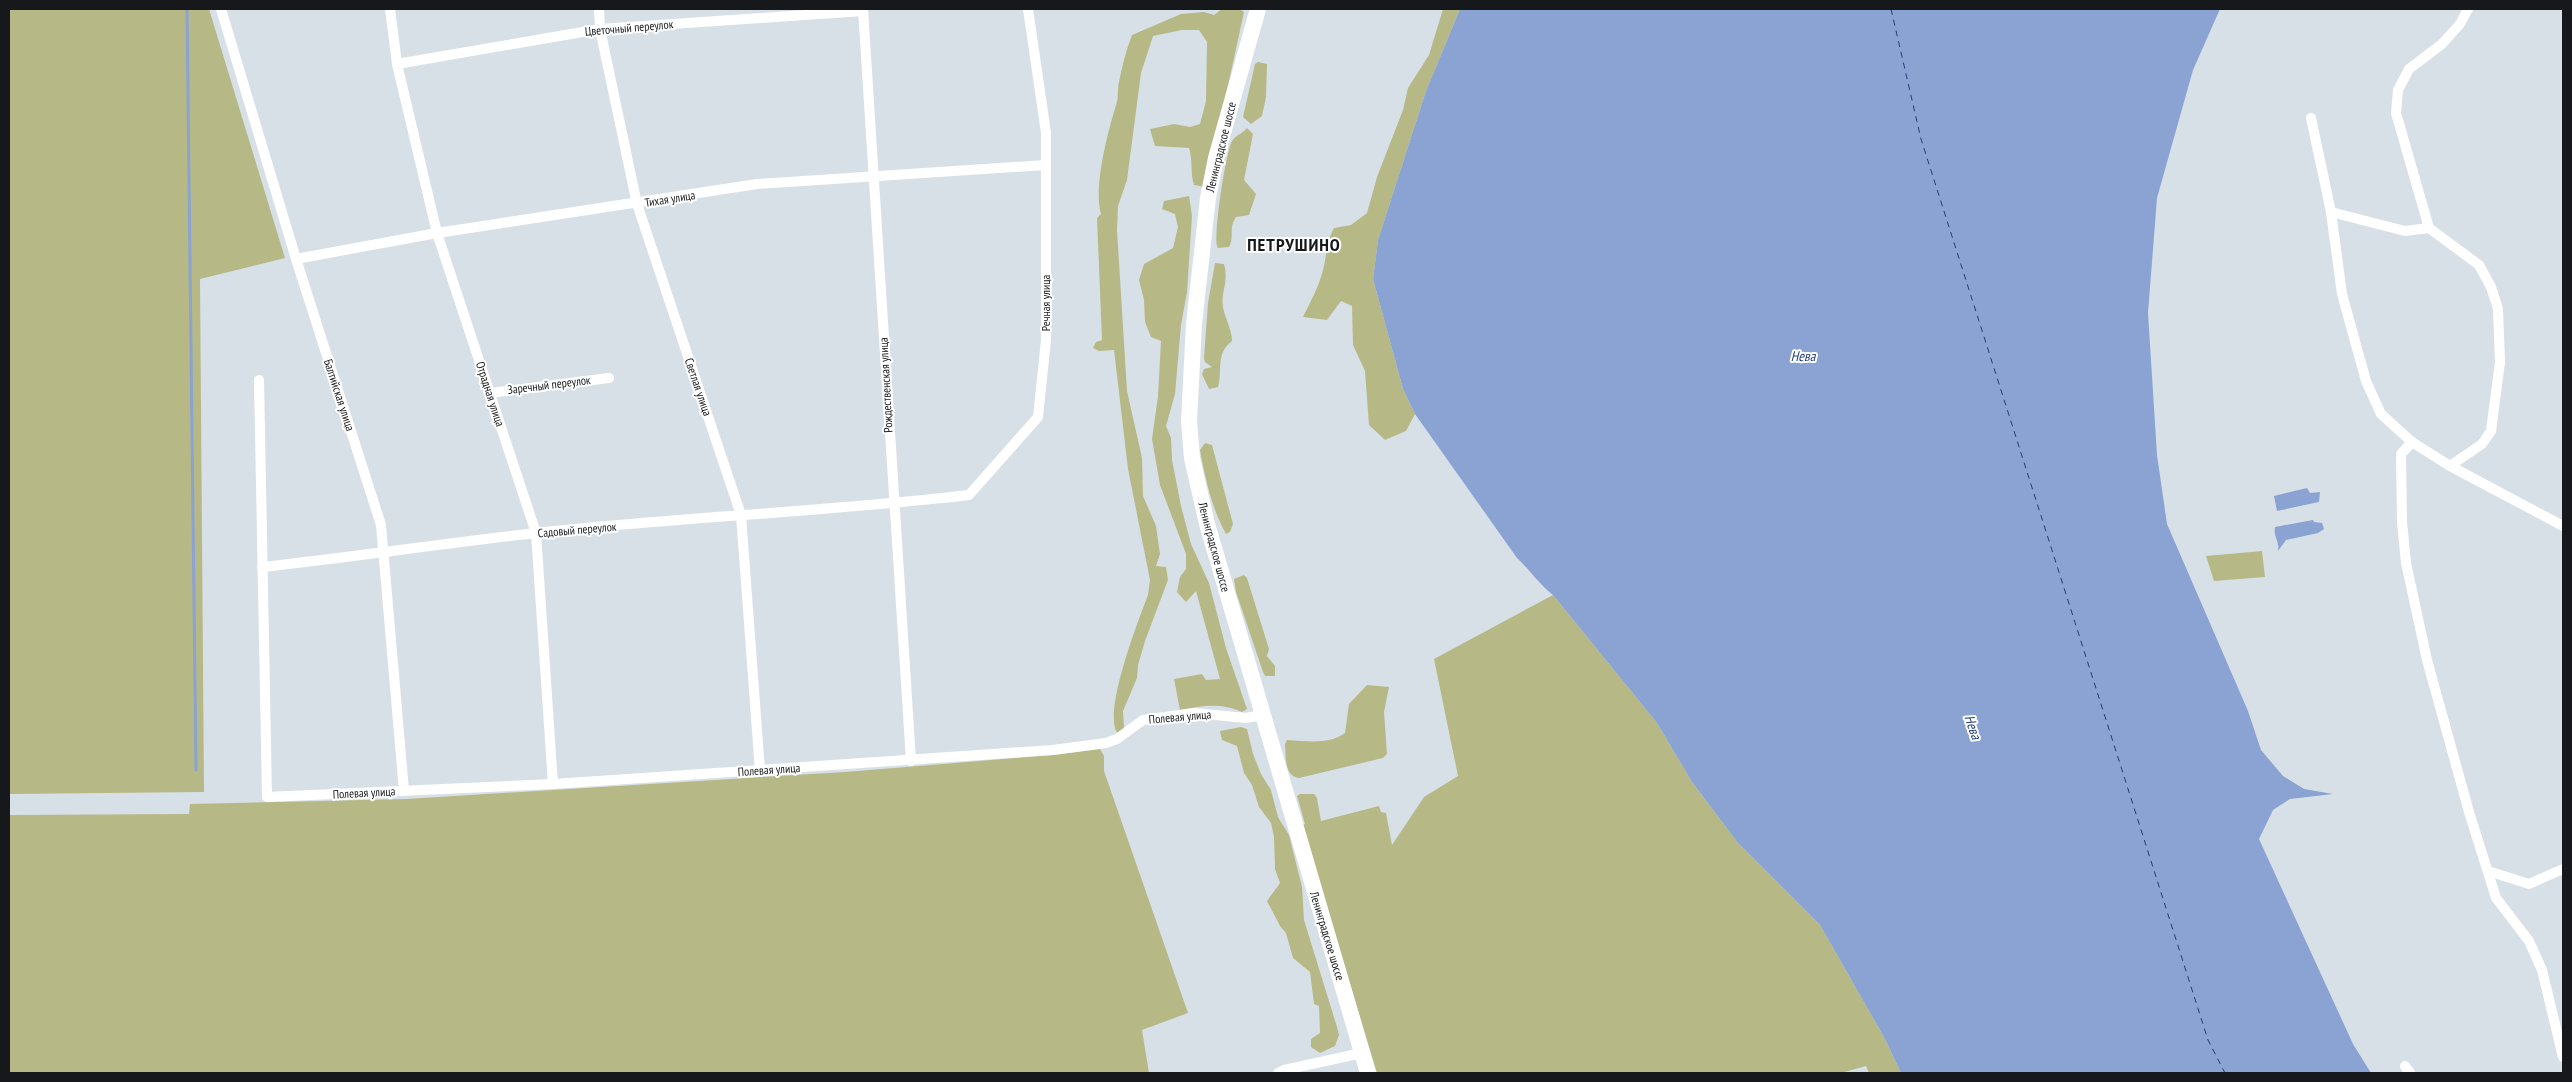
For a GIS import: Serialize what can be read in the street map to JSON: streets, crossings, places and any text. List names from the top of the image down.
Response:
{
  "streets": {
    "main road": ["Ленинградское шоссе"],
    "street": [
      "Цветочный переулок",
      "Тихая улица",
      "Речная улица",
      "Заречный переулок",
      "Рождественская улица",
      "Светлая улица",
      "Отрадная улица",
      "Балтийская улица",
      "Садовый переулок",
      "Полевая улица"
    ]
  },
  "crossings": [
    ["Цветочный переулок", "Рождественская улица"],
    ["Цветочный переулок", "Светлая улица"],
    ["Цветочный переулок", "Отрадная улица"],
    ["Ленинградское шоссе", "Полевая улица"],
    ["Тихая улица", "Речная улица"],
    ["Тихая улица", "Рождественская улица"],
    ["Тихая улица", "Светлая улица"],
    ["Тихая улица", "Отрадная улица"],
    ["Тихая улица", "Балтийская улица"],
    ["Речная улица", "Рождественская улица"],
    ["Речная улица", "Садовый переулок"],
    ["Заречный переулок", "Отрадная улица"],
    ["Рождественская улица", "Садовый переулок"],
    ["Рождественская улица", "Полевая улица"],
    ["Светлая улица", "Садовый переулок"],
    ["Светлая улица", "Полевая улица"],
    ["Отрадная улица", "Садовый переулок"],
    ["Отрадная улица", "Полевая улица"],
    ["Балтийская улица", "Садовый переулок"],
    ["Балтийская улица", "Полевая улица"],
    ["Садовый переулок", "Полевая улица"]
  ],
  "districts": ["ПЕТРУШИНО"],
  "water": ["Нева"]
}
